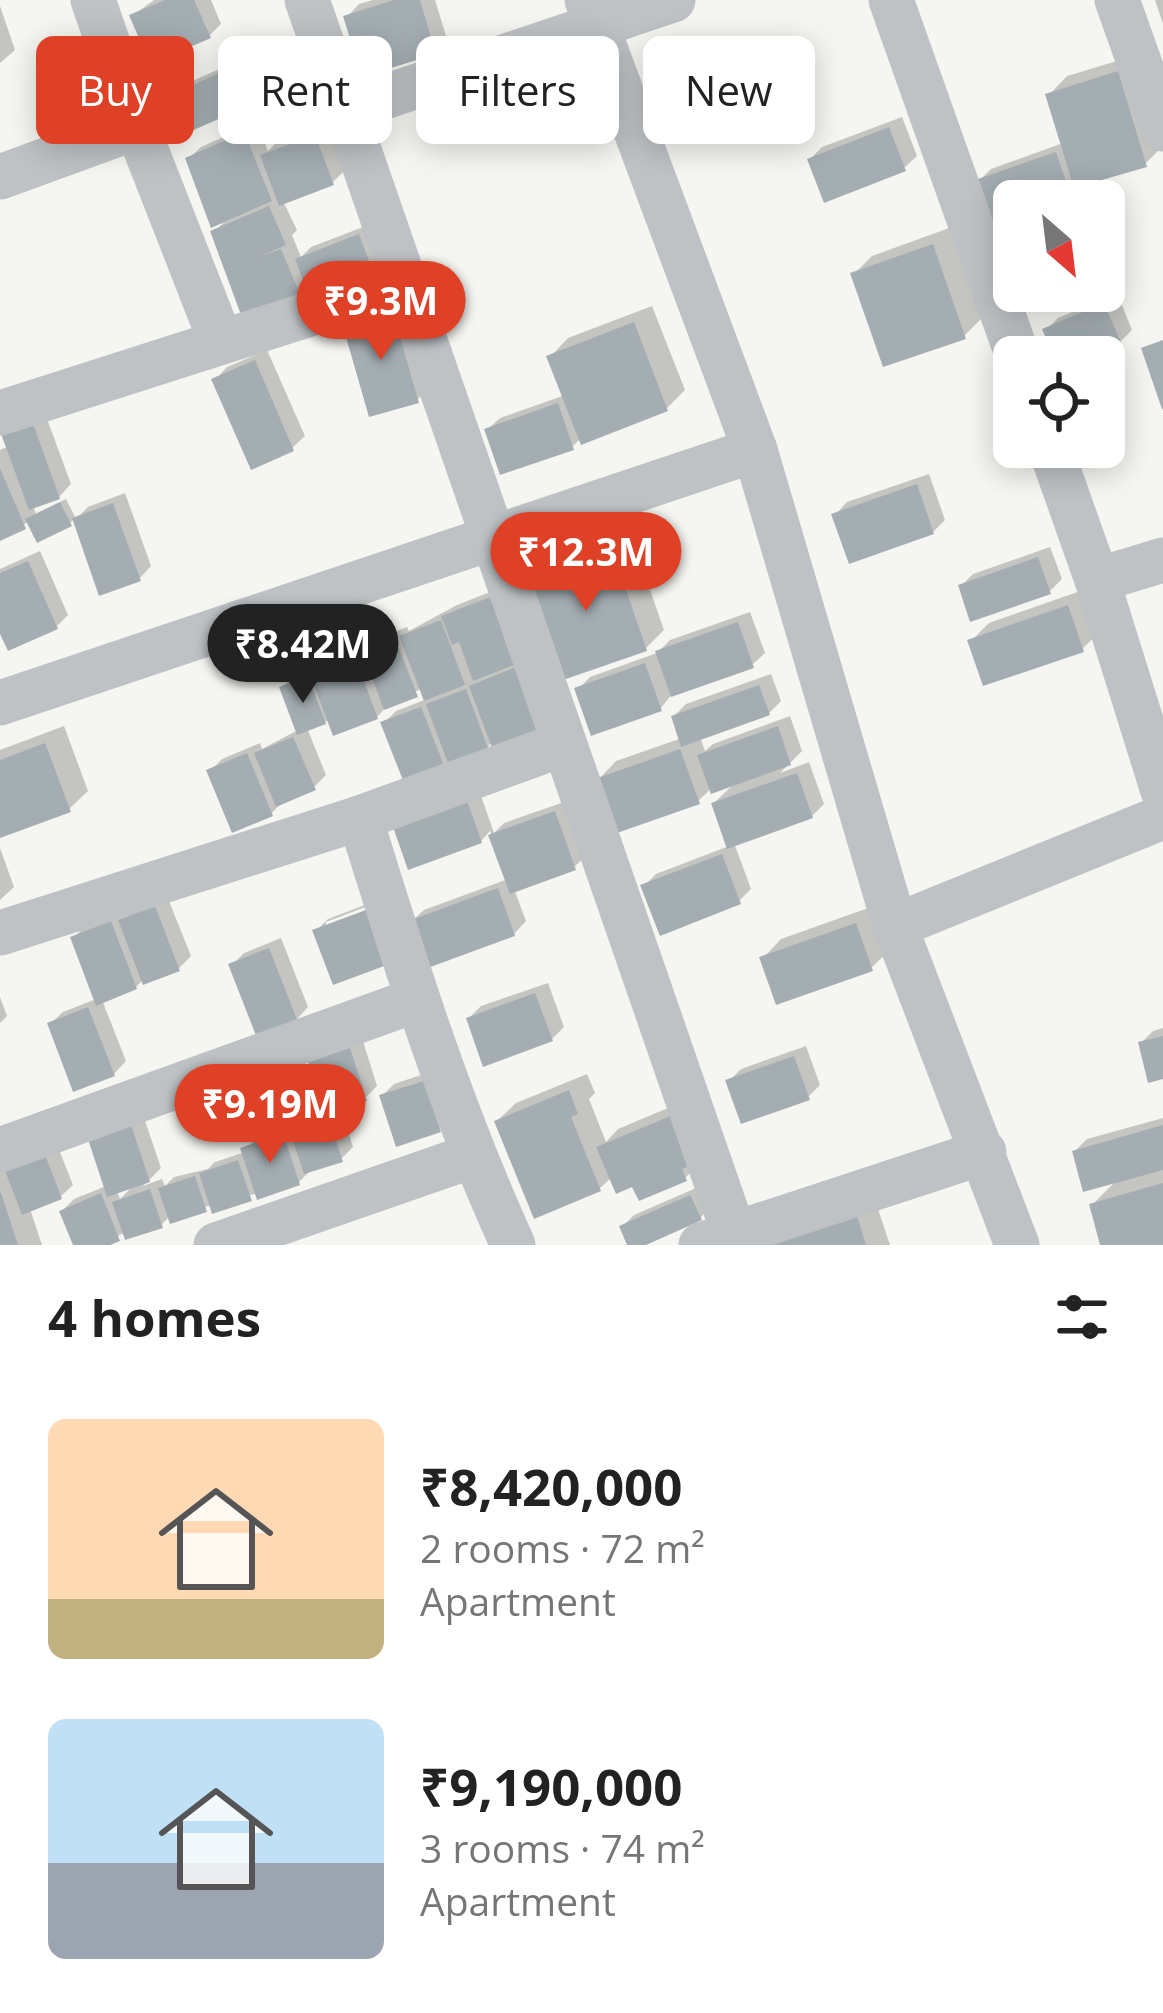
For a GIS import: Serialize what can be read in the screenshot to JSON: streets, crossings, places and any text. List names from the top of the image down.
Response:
{
  "north": "bottom right",
  "page": {
    "chip": [
      "Buy",
      "Rent",
      "Filters",
      "New"
    ],
    "price": [
      "₹9.3M",
      "₹12.3M",
      "₹8.42M",
      "₹9.19M"
    ],
    "heading": "4 homes",
    "list": [
      {
        "name": "₹8,420,000",
        "note": "2 rooms · 72 m² · Apartment"
      },
      {
        "name": "₹9,190,000",
        "note": "3 rooms · 74 m² · Apartment"
      }
    ]
  }
}
